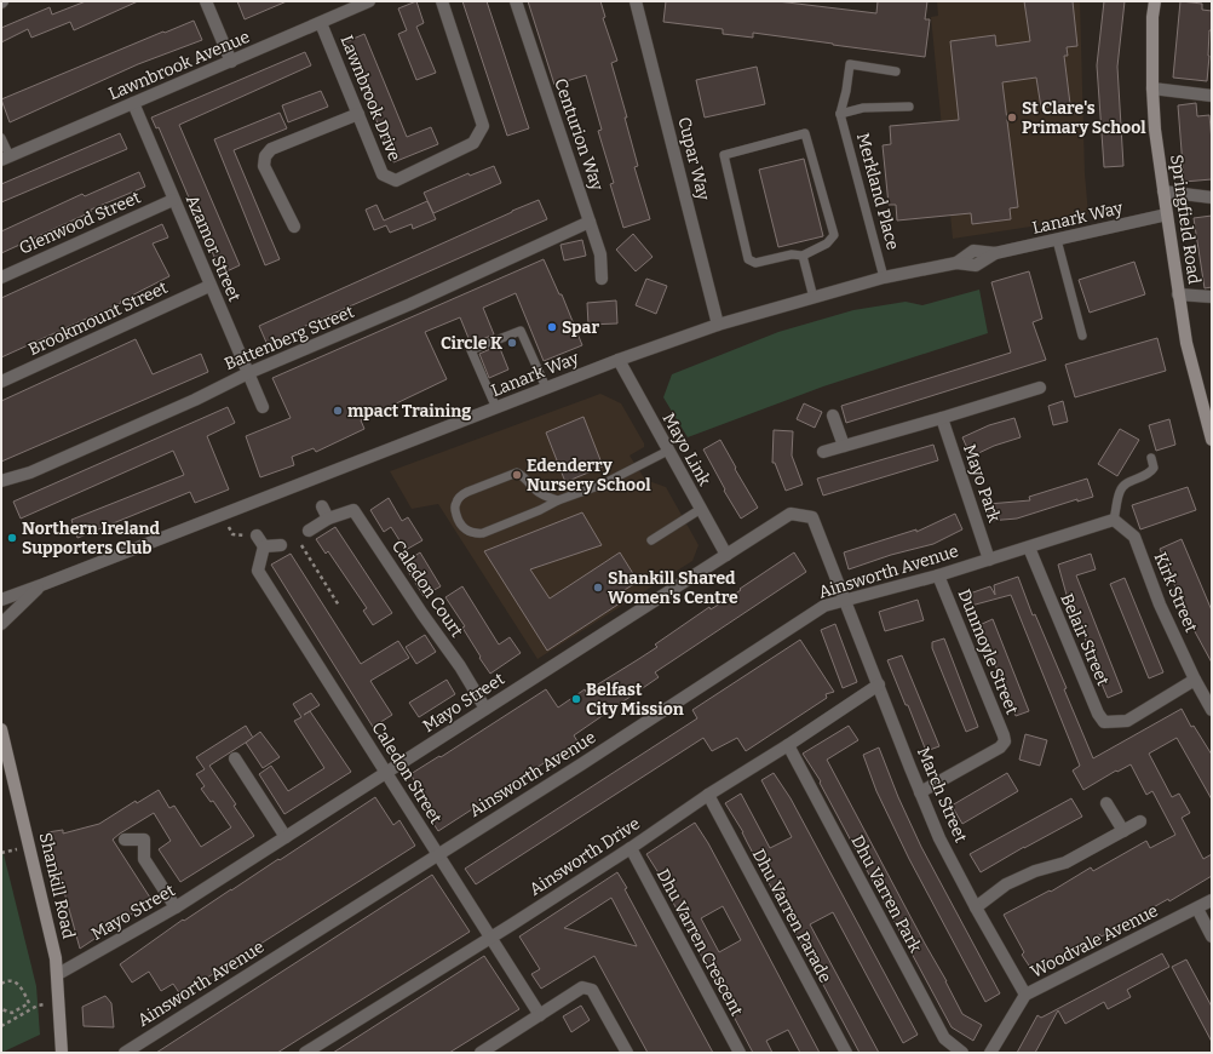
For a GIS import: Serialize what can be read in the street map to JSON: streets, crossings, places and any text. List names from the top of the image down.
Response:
{
  "streets": {
    "main road": ["Springfield Road", "Shankill Road"],
    "street": [
      "Lawnbrook Avenue",
      "Lawnbrook Drive",
      "Centurion Way",
      "Cupar Way",
      "Lanark Way",
      "Glenwood Street",
      "Azamor Street",
      "Brookmount Street",
      "Battenberg Street",
      "Mayo Link",
      "Mayo Park",
      "Ainsworth Avenue",
      "Caledon Court",
      "Kirk Street",
      "Belair Street",
      "Dunmoyle Street",
      "Mayo Street",
      "Caledon Street",
      "March Street",
      "Ainsworth Drive",
      "Dhu Varren Park",
      "Dhu Varren Parade",
      "Woodvale Avenue",
      "Dhu Varren Crescent"
    ],
    "lane": ["Merkland Place"]
  },
  "crossings": [
    ["Lawnbrook Avenue", "Lawnbrook Drive"],
    ["Lawnbrook Avenue", "Azamor Street"],
    ["Centurion Way", "Battenberg Street"],
    ["Cupar Way", "Lanark Way"],
    ["Merkland Place", "Lanark Way"],
    ["Lanark Way", "Springfield Road"],
    ["Lanark Way", "Mayo Link"],
    ["Glenwood Street", "Azamor Street"],
    ["Azamor Street", "Brookmount Street"],
    ["Azamor Street", "Battenberg Street"],
    ["Mayo Link", "Mayo Street"],
    ["Mayo Park", "Ainsworth Avenue"],
    ["Ainsworth Avenue", "Kirk Street"],
    ["Ainsworth Avenue", "Belair Street"],
    ["Ainsworth Avenue", "Dunmoyle Street"],
    ["Ainsworth Avenue", "Mayo Street"],
    ["Ainsworth Avenue", "Caledon Street"],
    ["Ainsworth Avenue", "March Street"],
    ["Caledon Court", "Mayo Street"],
    ["Kirk Street", "Belair Street"],
    ["Dunmoyle Street", "March Street"],
    ["Mayo Street", "Caledon Street"],
    ["Mayo Street", "March Street"],
    ["Mayo Street", "Shankill Road"],
    ["Caledon Street", "Ainsworth Drive"],
    ["March Street", "Ainsworth Drive"],
    ["March Street", "Woodvale Avenue"],
    ["Ainsworth Drive", "Dhu Varren Park"],
    ["Ainsworth Drive", "Dhu Varren Parade"],
    ["Ainsworth Drive", "Dhu Varren Crescent"]
  ],
  "places": [
    "St Clare's Primary School",
    "Spar",
    "Circle K",
    "mpact Training",
    "Edenderry Nursery School",
    "Northern Ireland Supporters Club",
    "Shankill Shared Women's Centre",
    "Belfast City Mission"
  ]
}
